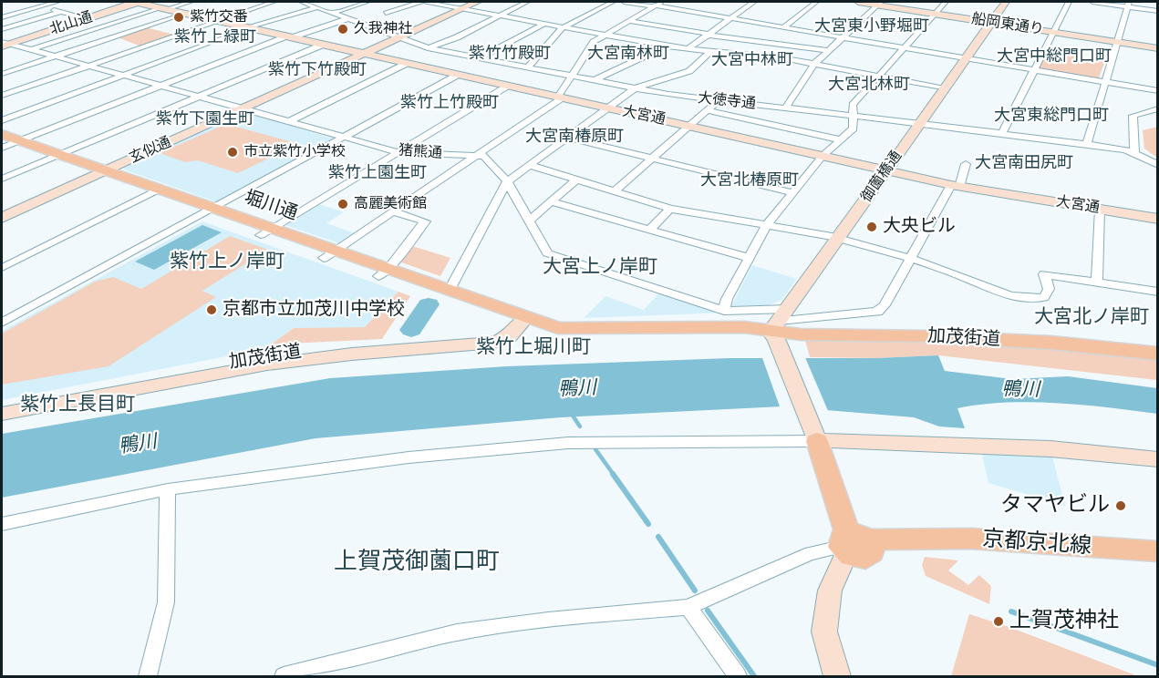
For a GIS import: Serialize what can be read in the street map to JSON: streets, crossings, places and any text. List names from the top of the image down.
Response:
{
  "streets": {
    "main road": ["堀川通", "加茂街道", "京都京北線"],
    "street": [
      "北山通",
      "船岡東通り",
      "大徳寺通",
      "大宮通",
      "玄似通",
      "猪熊通",
      "御薗橋通"
    ]
  },
  "crossings": [
    ["北山通", "大宮通"],
    ["北山通", "猪熊通"],
    ["船岡東通り", "御薗橋通"],
    ["大徳寺通", "玄似通"],
    ["大徳寺通", "御薗橋通"],
    ["大宮通", "玄似通"],
    ["大宮通", "御薗橋通"],
    ["玄似通", "猪熊通"],
    ["玄似通", "堀川通"],
    ["御薗橋通", "加茂街道"],
    ["堀川通", "加茂街道"]
  ],
  "districts": [
    "大宮東小野堀町",
    "紫竹上緑町",
    "紫竹竹殿町",
    "大宮南林町",
    "大宮中総門口町",
    "大宮中林町",
    "紫竹下竹殿町",
    "大宮北林町",
    "紫竹上竹殿町",
    "大宮東総門口町",
    "紫竹下園生町",
    "大宮南椿原町",
    "大宮南田尻町",
    "紫竹上園生町",
    "大宮北椿原町",
    "紫竹上ノ岸町",
    "大宮上ノ岸町",
    "大宮北ノ岸町",
    "紫竹上堀川町",
    "紫竹上長目町",
    "上賀茂御薗口町"
  ],
  "water": ["鴨川"],
  "places": [
    "紫竹交番",
    "久我神社",
    "市立紫竹小学校",
    "高麗美術館",
    "大央ビル",
    "京都市立加茂川中学校",
    "タマヤビル",
    "上賀茂神社"
  ]
}
